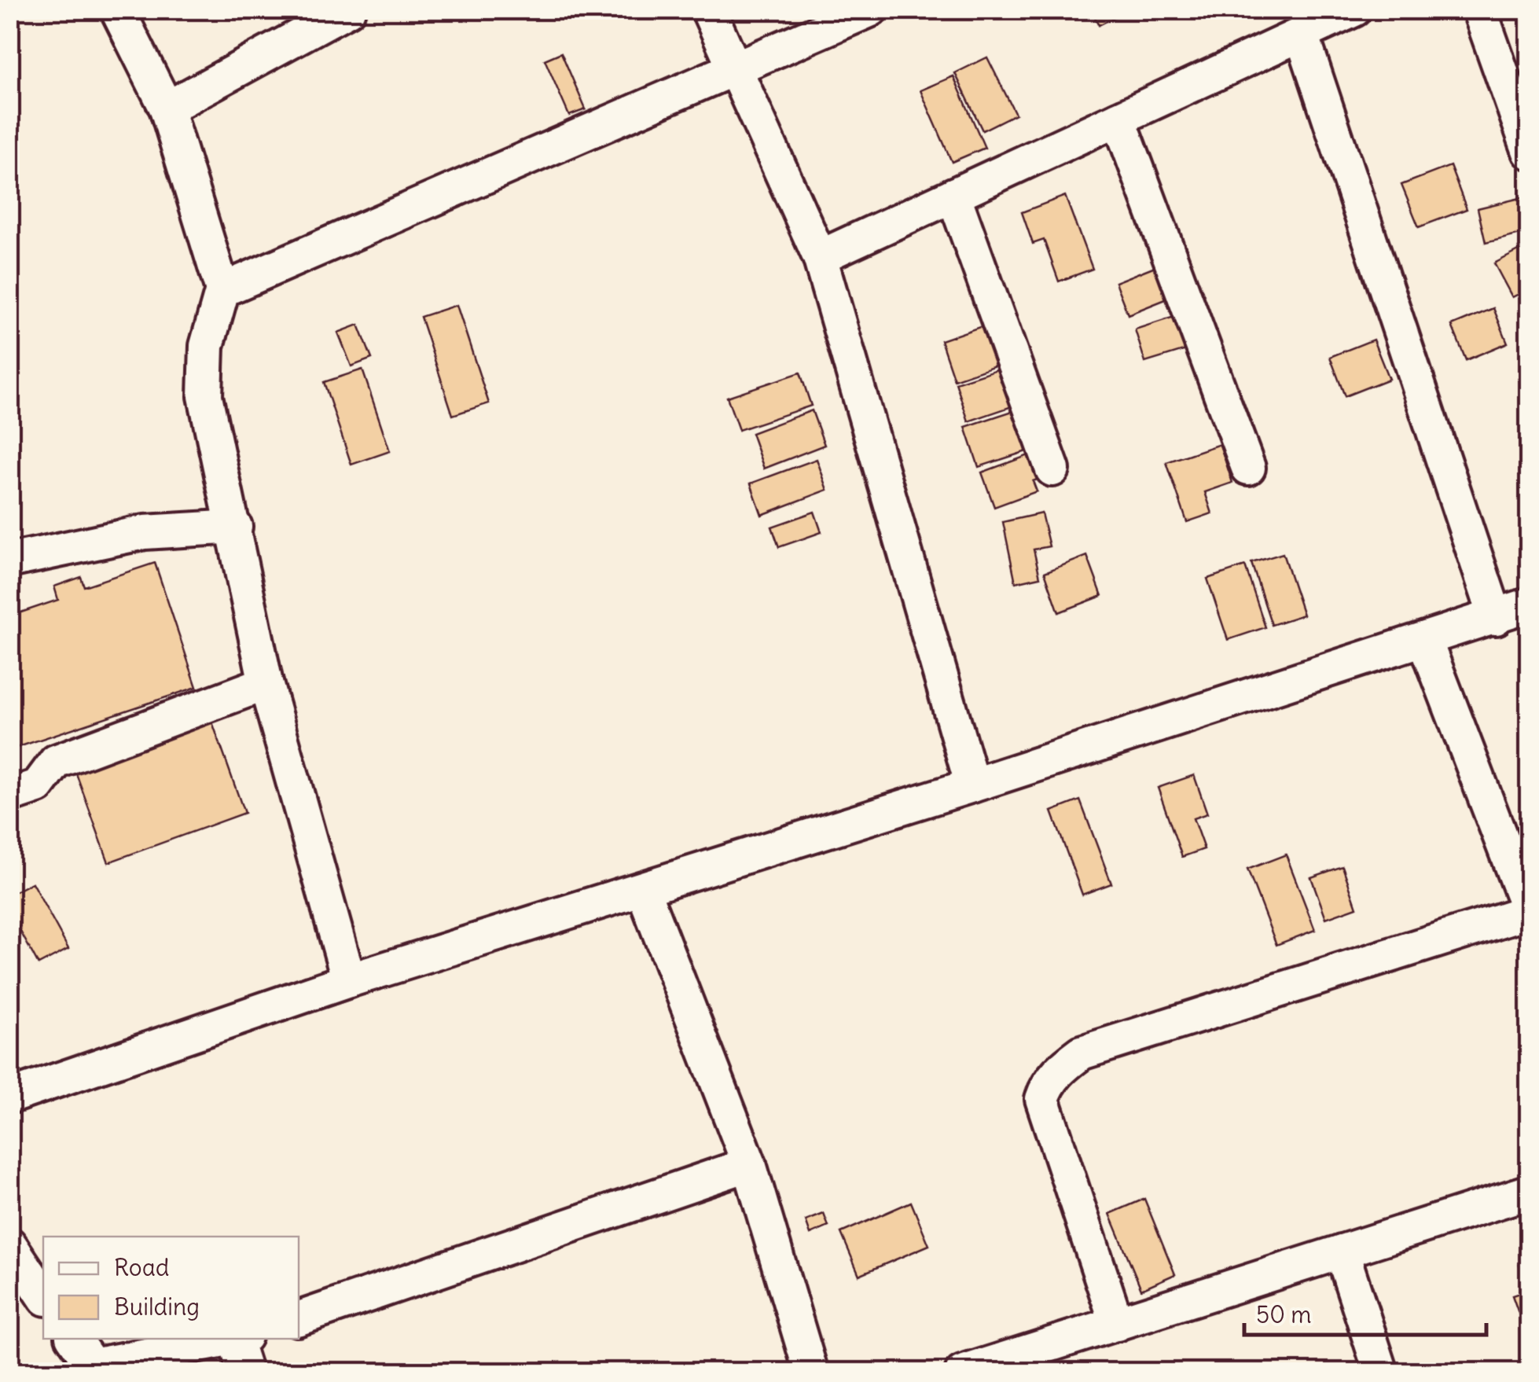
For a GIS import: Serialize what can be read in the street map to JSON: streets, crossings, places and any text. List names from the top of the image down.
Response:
{
  "legend": ["Road", "Building"],
  "scale_bar": "50 m"
}
